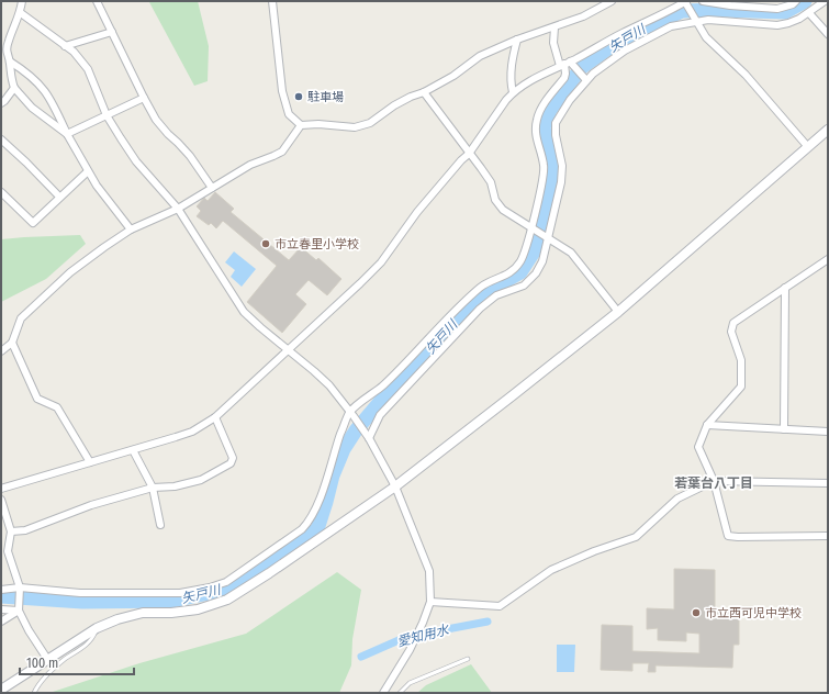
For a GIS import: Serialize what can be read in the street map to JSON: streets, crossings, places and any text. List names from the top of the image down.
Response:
{
  "districts": ["若葉台八丁目"],
  "water": ["矢戸川", "愛知用水"],
  "places": ["駐車場", "市立春里小学校", "市立西可児中学校"],
  "scale_bar": "100 m"
}
